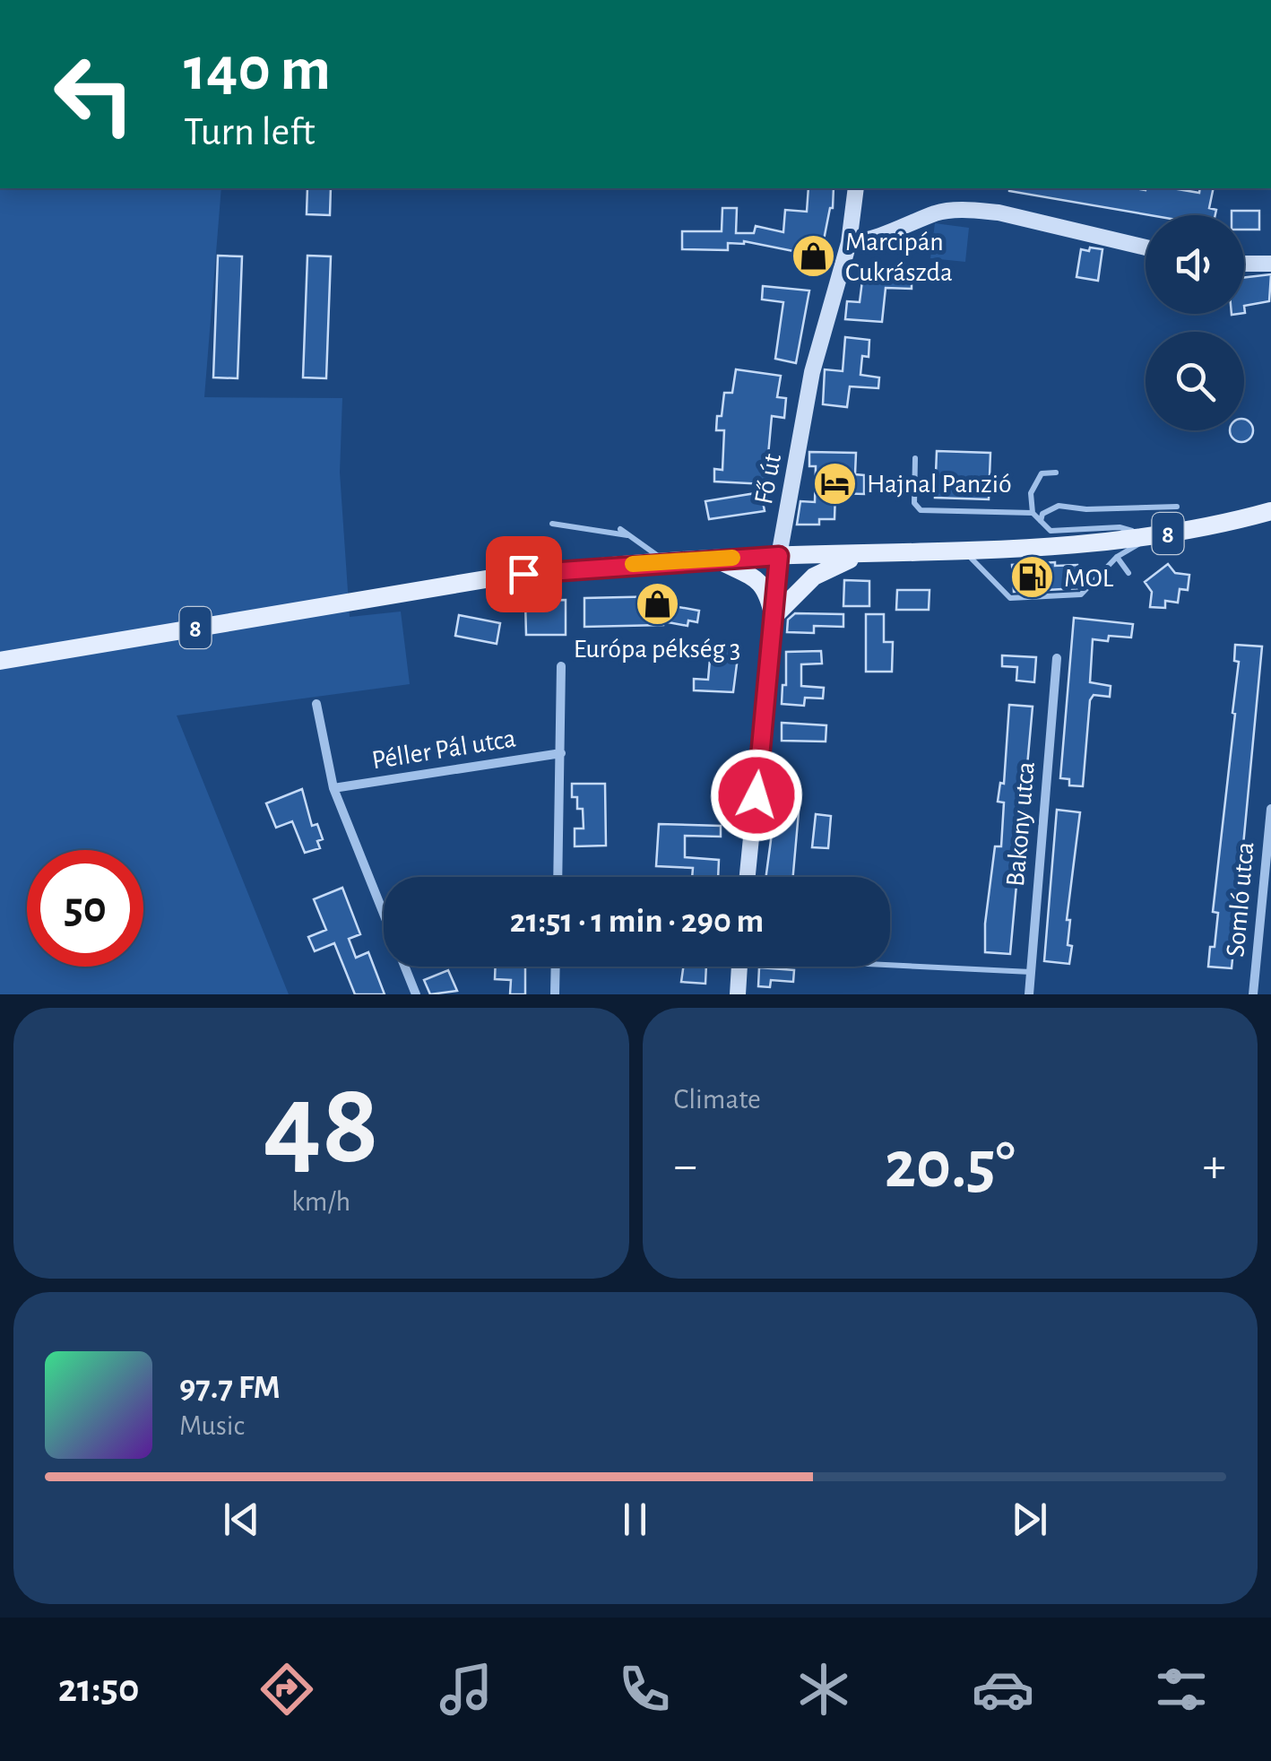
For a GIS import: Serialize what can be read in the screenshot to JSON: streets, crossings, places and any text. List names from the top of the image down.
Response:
{
  "streets": {
    "main road": ["Fő út", "8"],
    "street": ["Péller Pál utca", "Bakony utca", "Somló utca"]
  },
  "crossings": [
    ["Fő út", "8"]
  ],
  "places": {
    "shop": ["Marcipán Cukrászda", "Európa pékség 3"],
    "hotel": ["Hajnal Panzió"],
    "fuel station": ["MOL"]
  },
  "page": {
    "turn": ["140 m", "Turn left"],
    "limit": "50",
    "trip": "21:51 · 1 min · 290 m",
    "tile": [
      ["48", "km/h"],
      "Climate"
    ],
    "heat": ["−", "20.5°", "+"],
    "song": ["97.7 FM", "Music"],
    "tabs": "21:50"
  }
}
